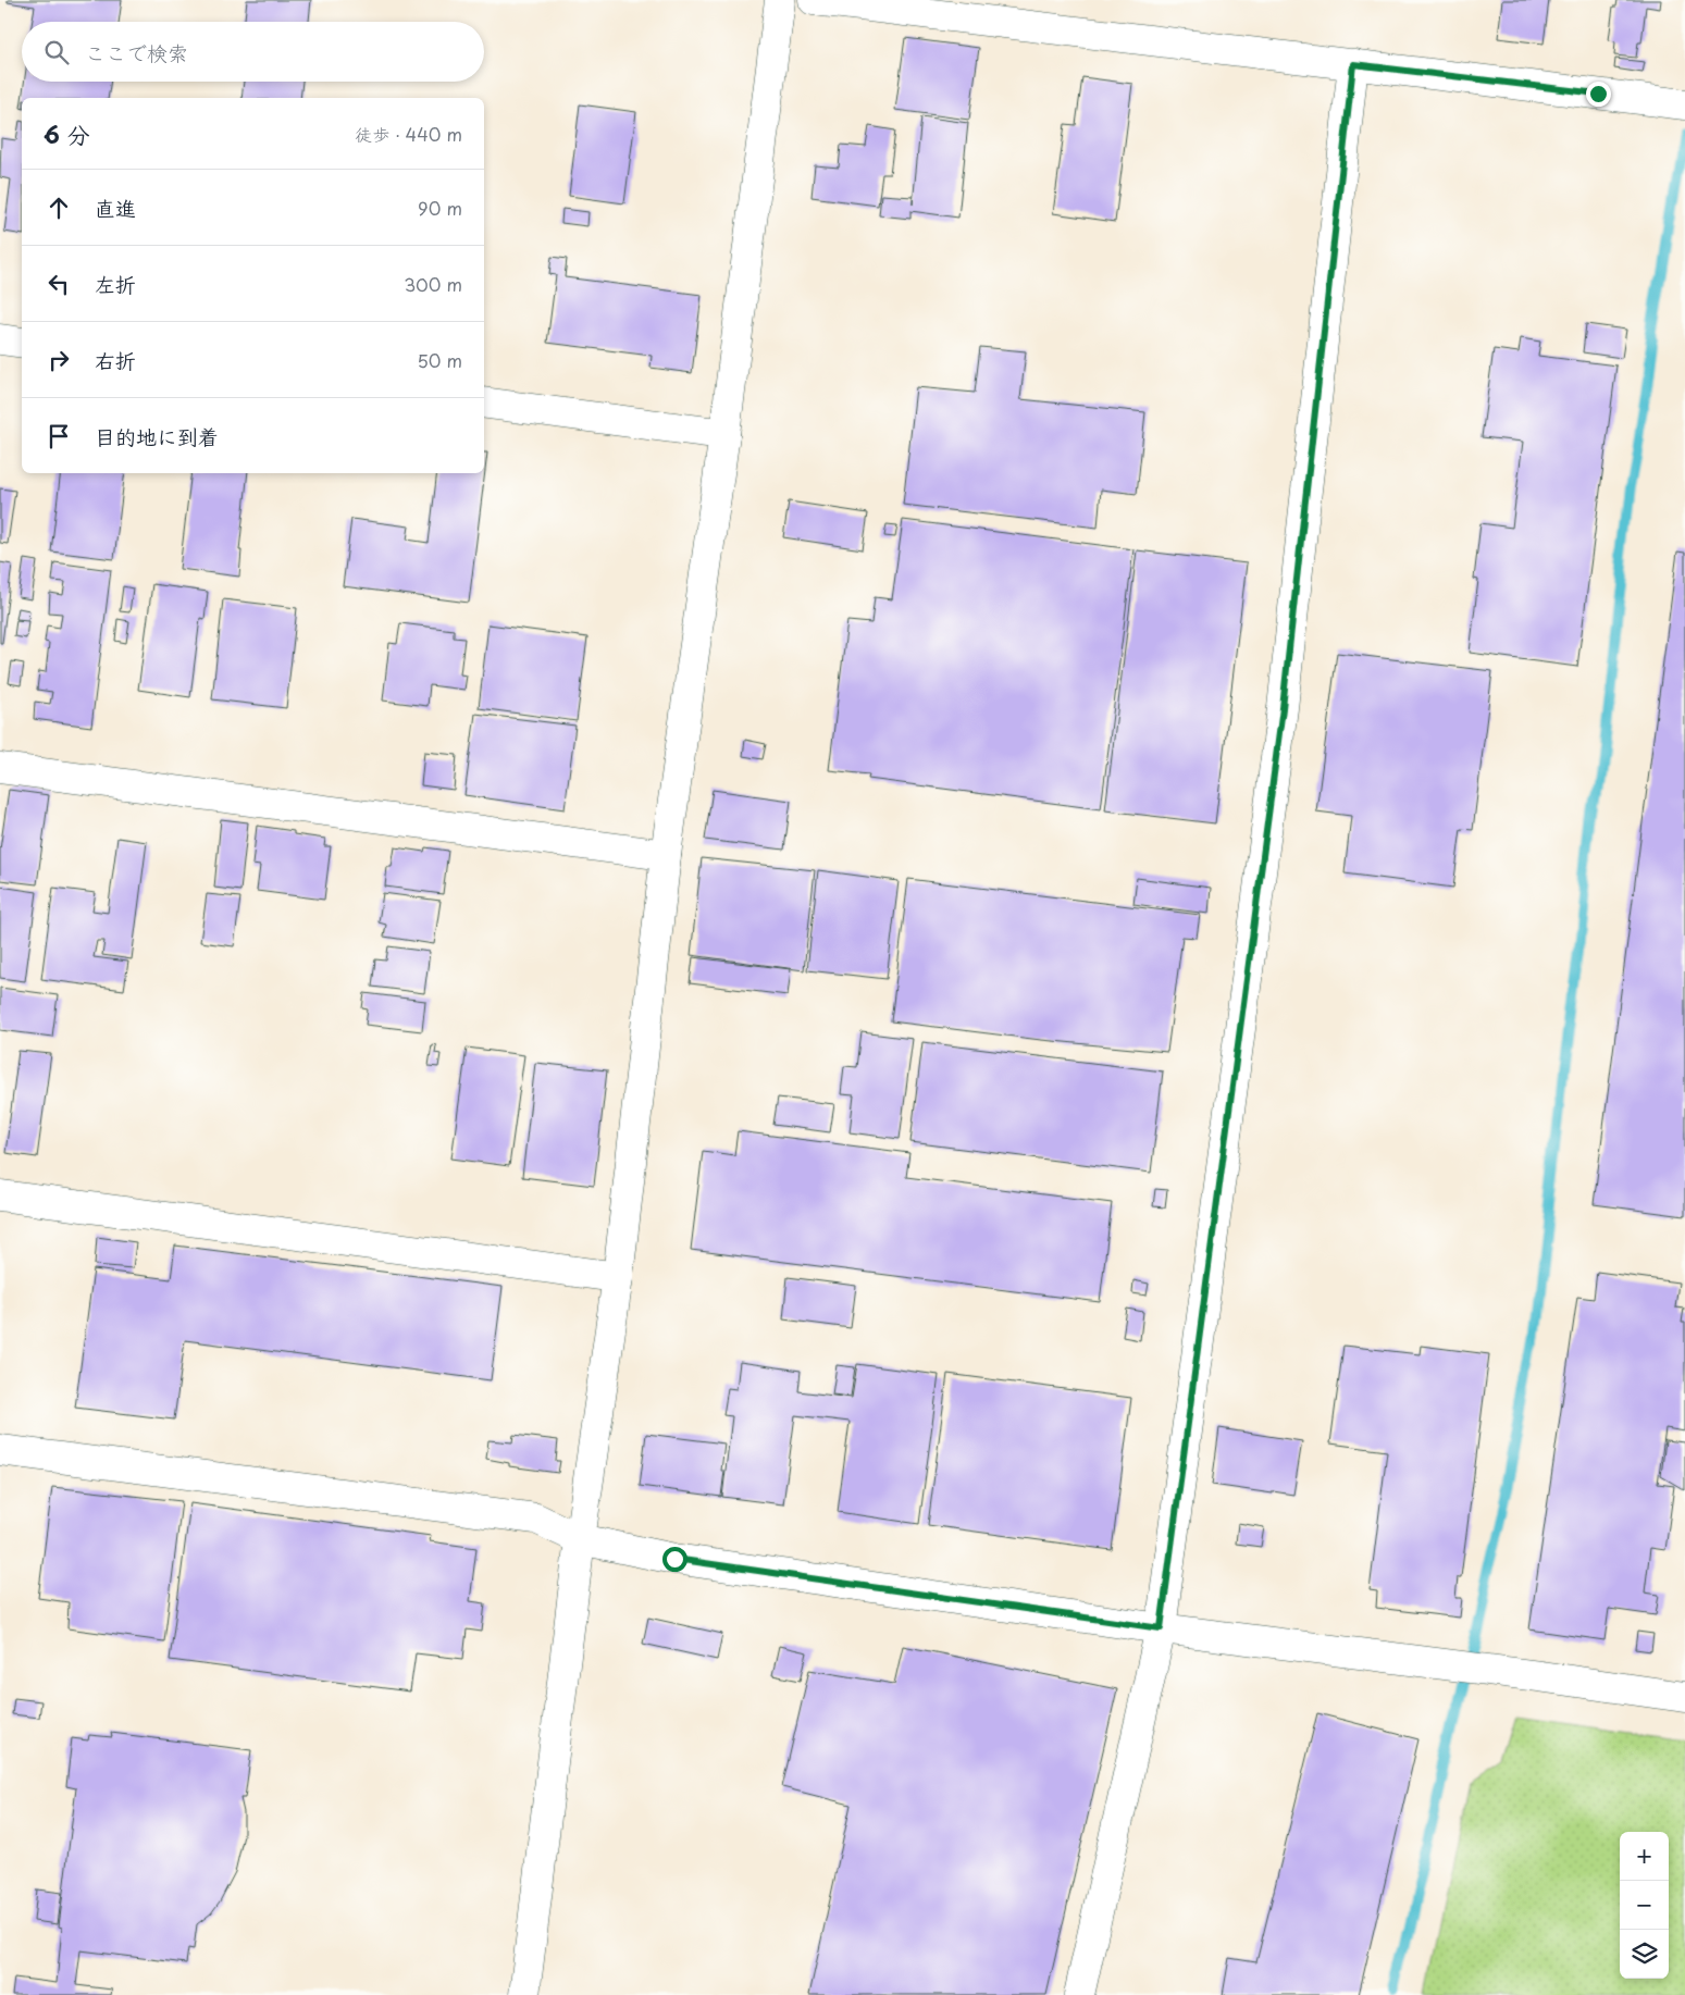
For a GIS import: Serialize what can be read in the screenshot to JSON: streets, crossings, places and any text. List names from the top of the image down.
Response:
{
  "page": {
    "search": "ここで検索",
    "heading": ["6 分", "徒歩 · 440 m"],
    "list": [
      ["直進", "90 m"],
      ["左折", "300 m"],
      ["右折", "50 m"],
      "目的地に到着"
    ],
    "map_buttons": ["+", "−"]
  }
}
